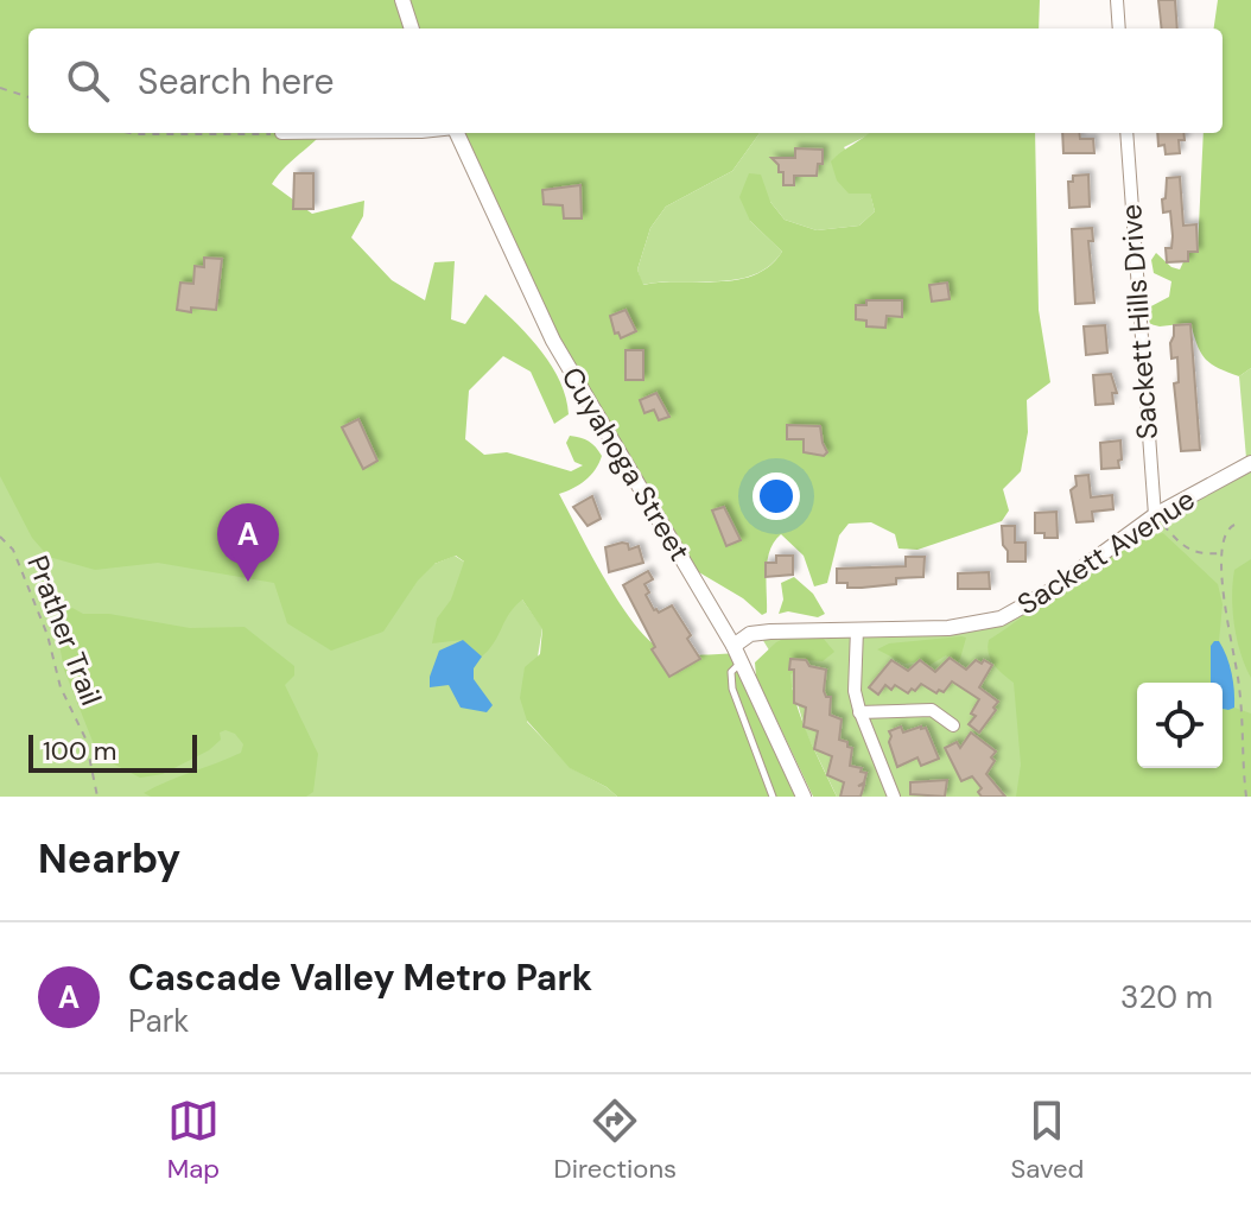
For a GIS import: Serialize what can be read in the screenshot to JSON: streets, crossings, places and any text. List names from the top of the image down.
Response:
{
  "streets": {
    "street": ["Sackett Hills Drive", "Cuyahoga Street", "Sackett Avenue"],
    "path": ["Prather Trail"]
  },
  "crossings": [
    ["Sackett Hills Drive", "Sackett Avenue"],
    ["Cuyahoga Street", "Sackett Avenue"]
  ],
  "scale_bar": "100 m",
  "page": {
    "search": "Search here",
    "pins": "A",
    "scale": "100 m",
    "heading": "Nearby",
    "list": [
      {
        "mark": "A",
        "name": "Cascade Valley Metro Park",
        "note": "Park",
        "value": "320 m"
      }
    ],
    "nav": ["Map", "Directions", "Saved"]
  }
}
